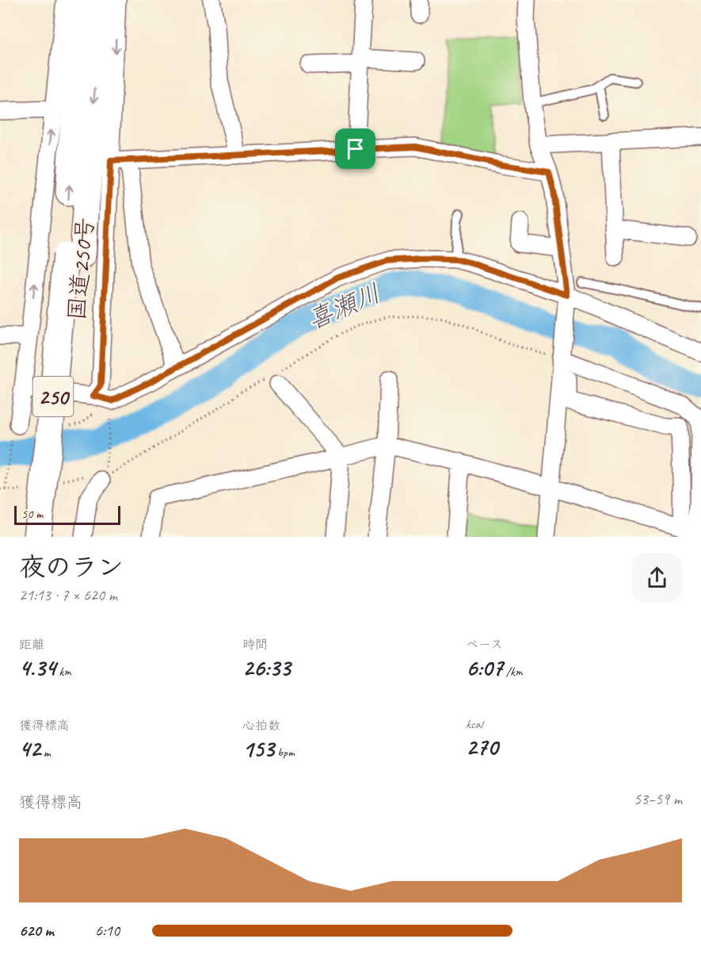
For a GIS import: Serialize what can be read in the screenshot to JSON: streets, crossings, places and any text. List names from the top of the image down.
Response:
{
  "streets": {
    "highway": ["国道250号", "250"]
  },
  "water": ["喜瀬川"],
  "scale_bar": "50 m",
  "page": {
    "scale": "50 m",
    "heading": ["夜のラン", "21:13 · 7 × 620 m"],
    "stats": [
      ["距離", "4.34 km"],
      ["時間", "26:33"],
      ["ペース", "6:07 /km"],
      ["獲得標高", "42 m"],
      ["心拍数", "153 bpm"],
      ["kcal", "270"]
    ],
    "chart": ["獲得標高", "53–59 m"],
    "list": [
      {
        "name": "620 m",
        "note": "6:10"
      }
    ]
  }
}
